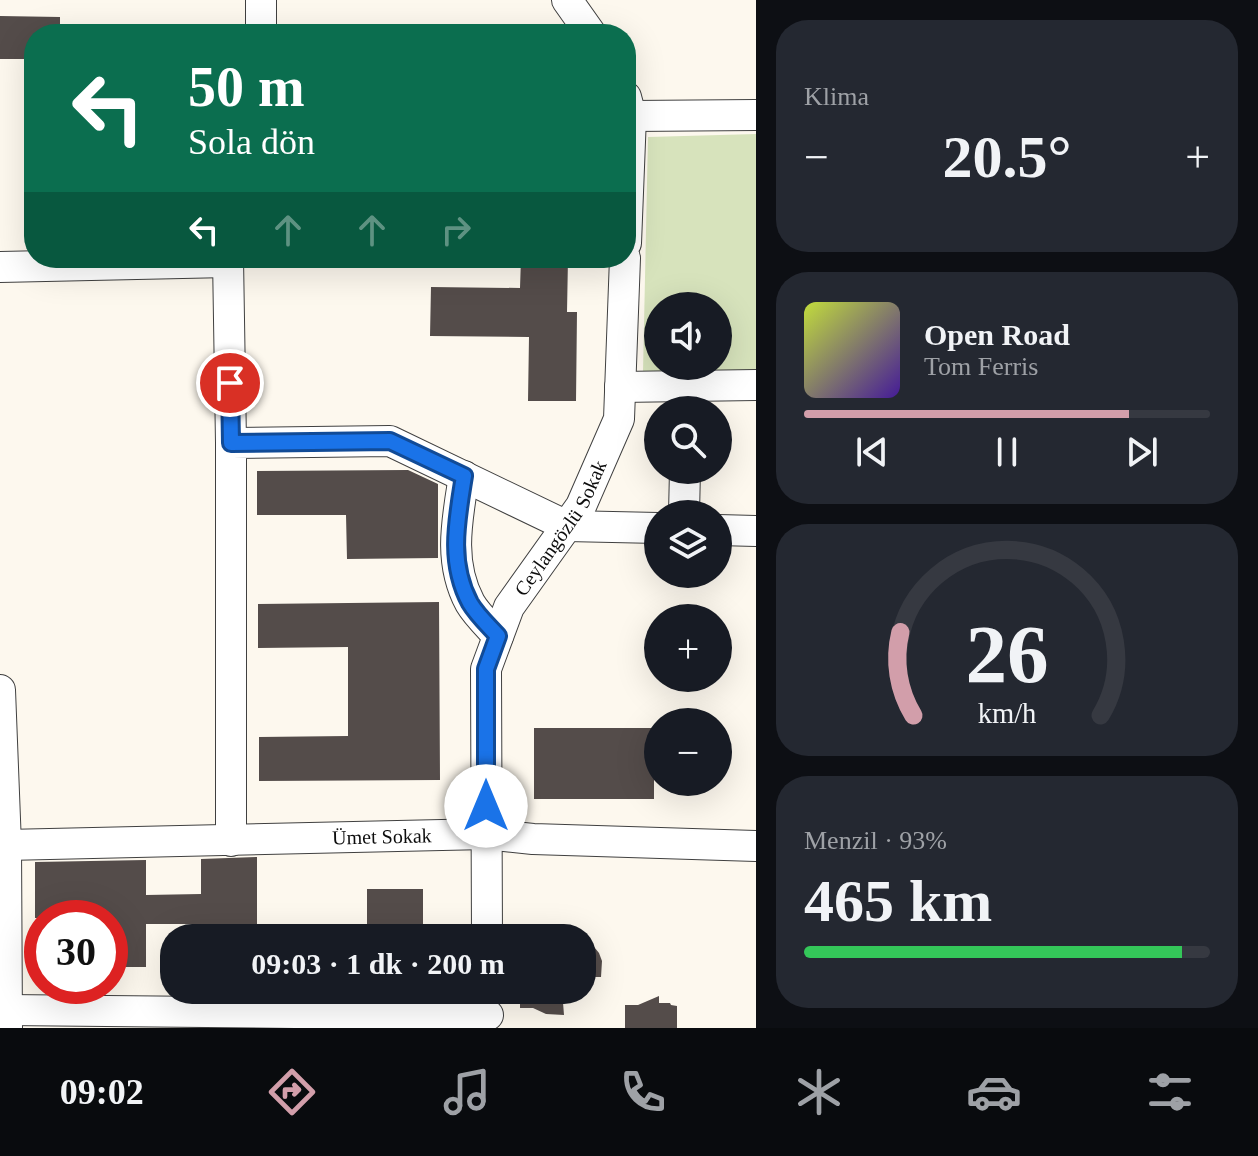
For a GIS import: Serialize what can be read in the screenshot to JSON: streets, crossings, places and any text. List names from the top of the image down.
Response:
{
  "streets": {
    "street": ["Ceylangözlü Sokak", "Ümet Sokak"]
  },
  "crossings": [
    ["Ceylangözlü Sokak", "Ümet Sokak"]
  ],
  "page": {
    "tile": [
      "Klima",
      ["Menzil · 93%", "465 km"]
    ],
    "turn": ["50 m", "Sola dön"],
    "heat": ["−", "20.5°", "+"],
    "map_buttons": ["+", "−"],
    "song": ["Open Road", "Tom Ferris"],
    "limit": "30",
    "trip": "09:03 · 1 dk · 200 m",
    "tabs": "09:02",
    "gauge": ["26", "km/h"]
  }
}
